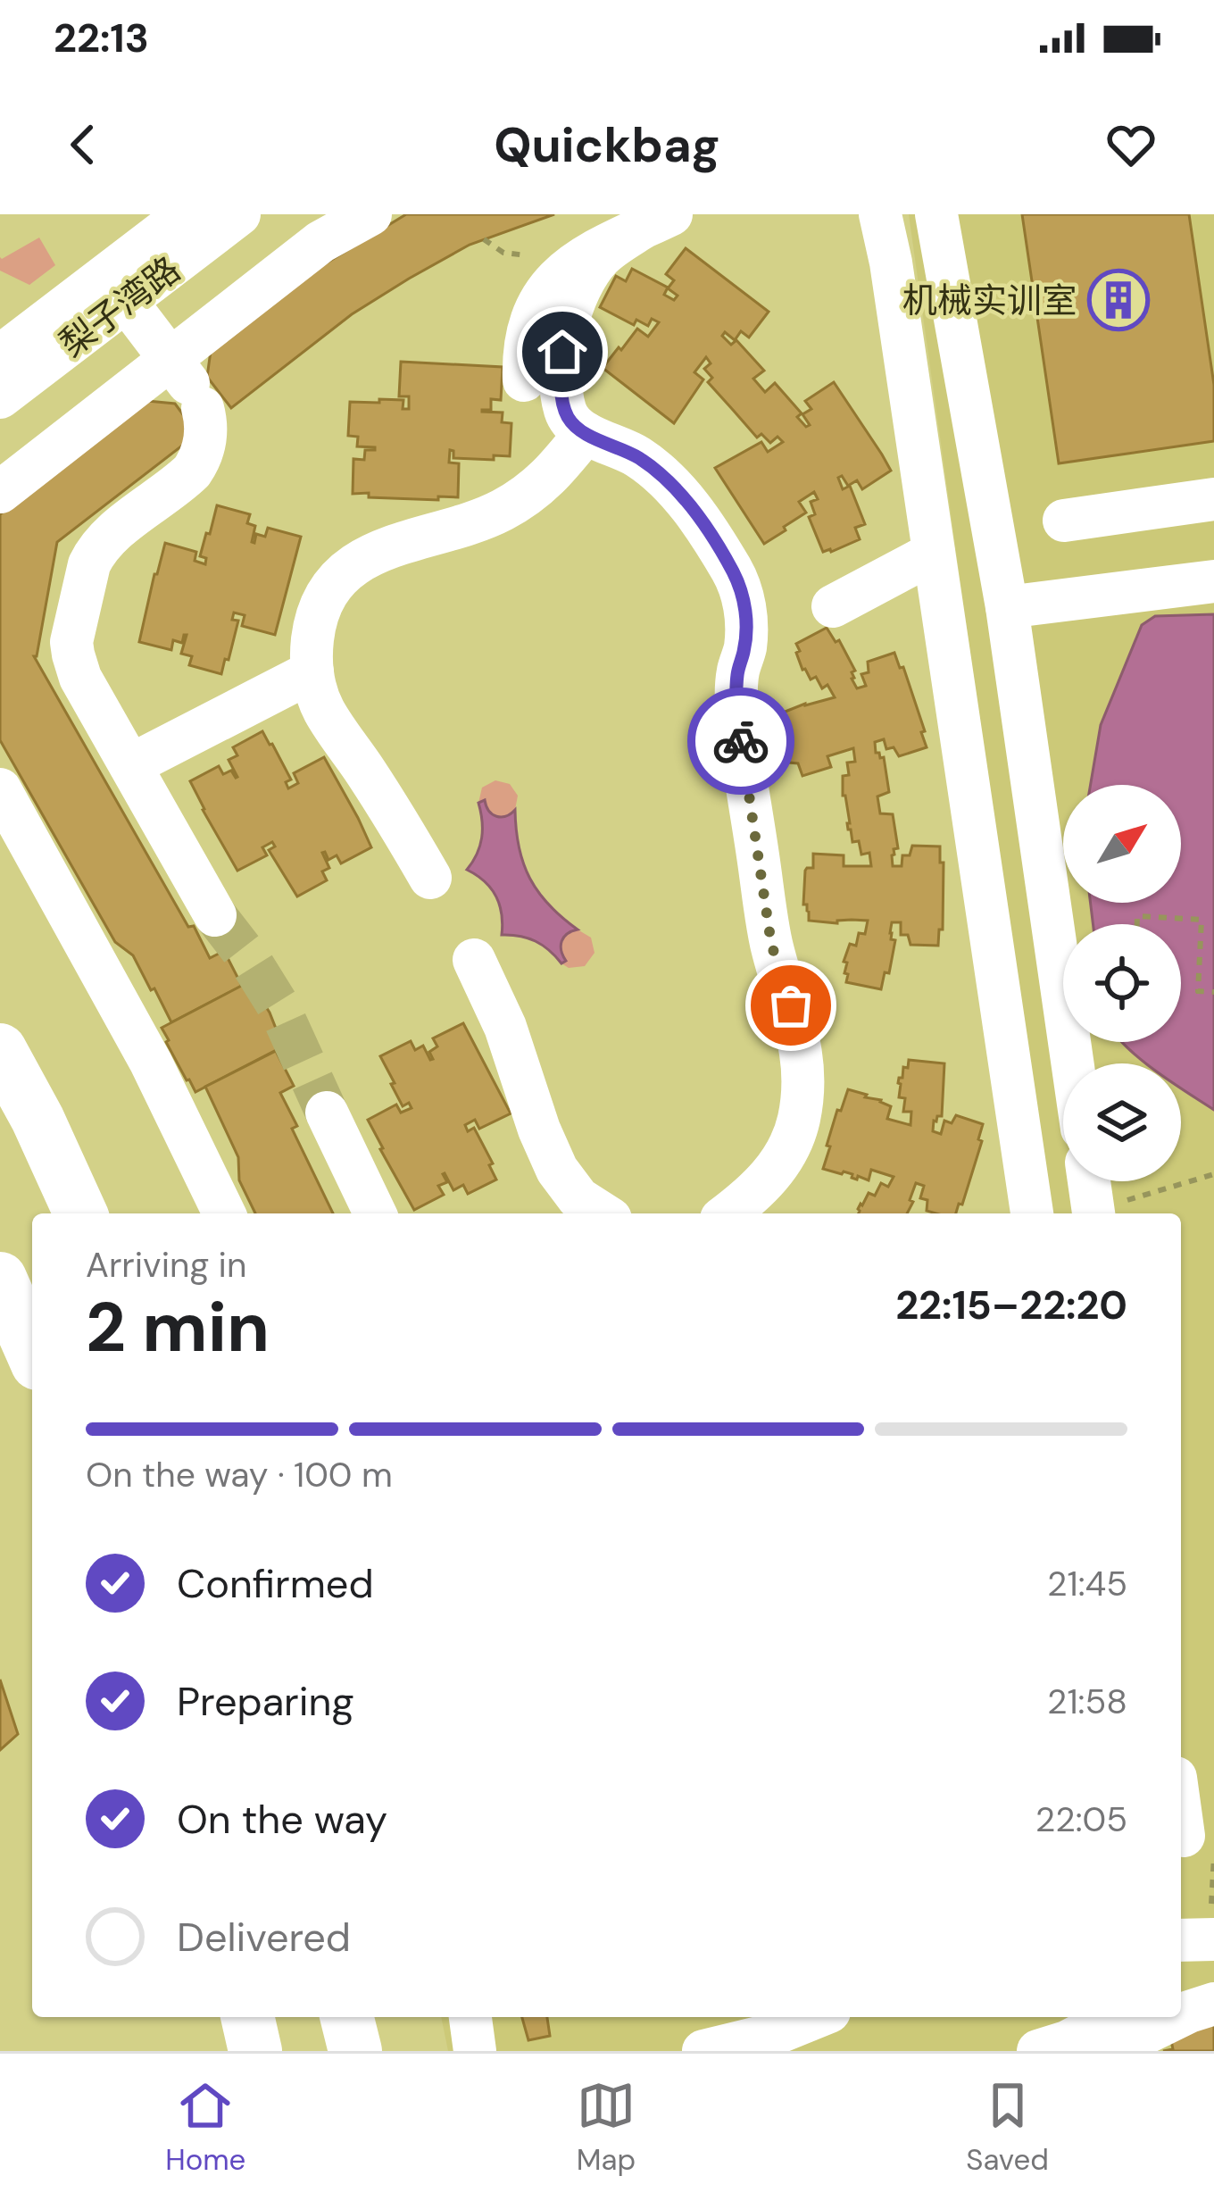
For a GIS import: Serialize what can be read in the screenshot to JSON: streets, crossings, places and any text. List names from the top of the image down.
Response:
{
  "streets": {
    "street": ["梨子湾路"]
  },
  "places": {
    "building": ["机械实训室"]
  },
  "north": "top right",
  "page": {
    "status": "22:13",
    "header": "Quickbag",
    "heading": ["2 min", "Arriving in", "22:15–22:20"],
    "bar": "On the way · 100 m",
    "list": [
      ["Confirmed", "21:45"],
      ["Preparing", "21:58"],
      ["On the way", "22:05"],
      "Delivered"
    ],
    "tabs": ["Home", "Map", "Saved"]
  }
}
